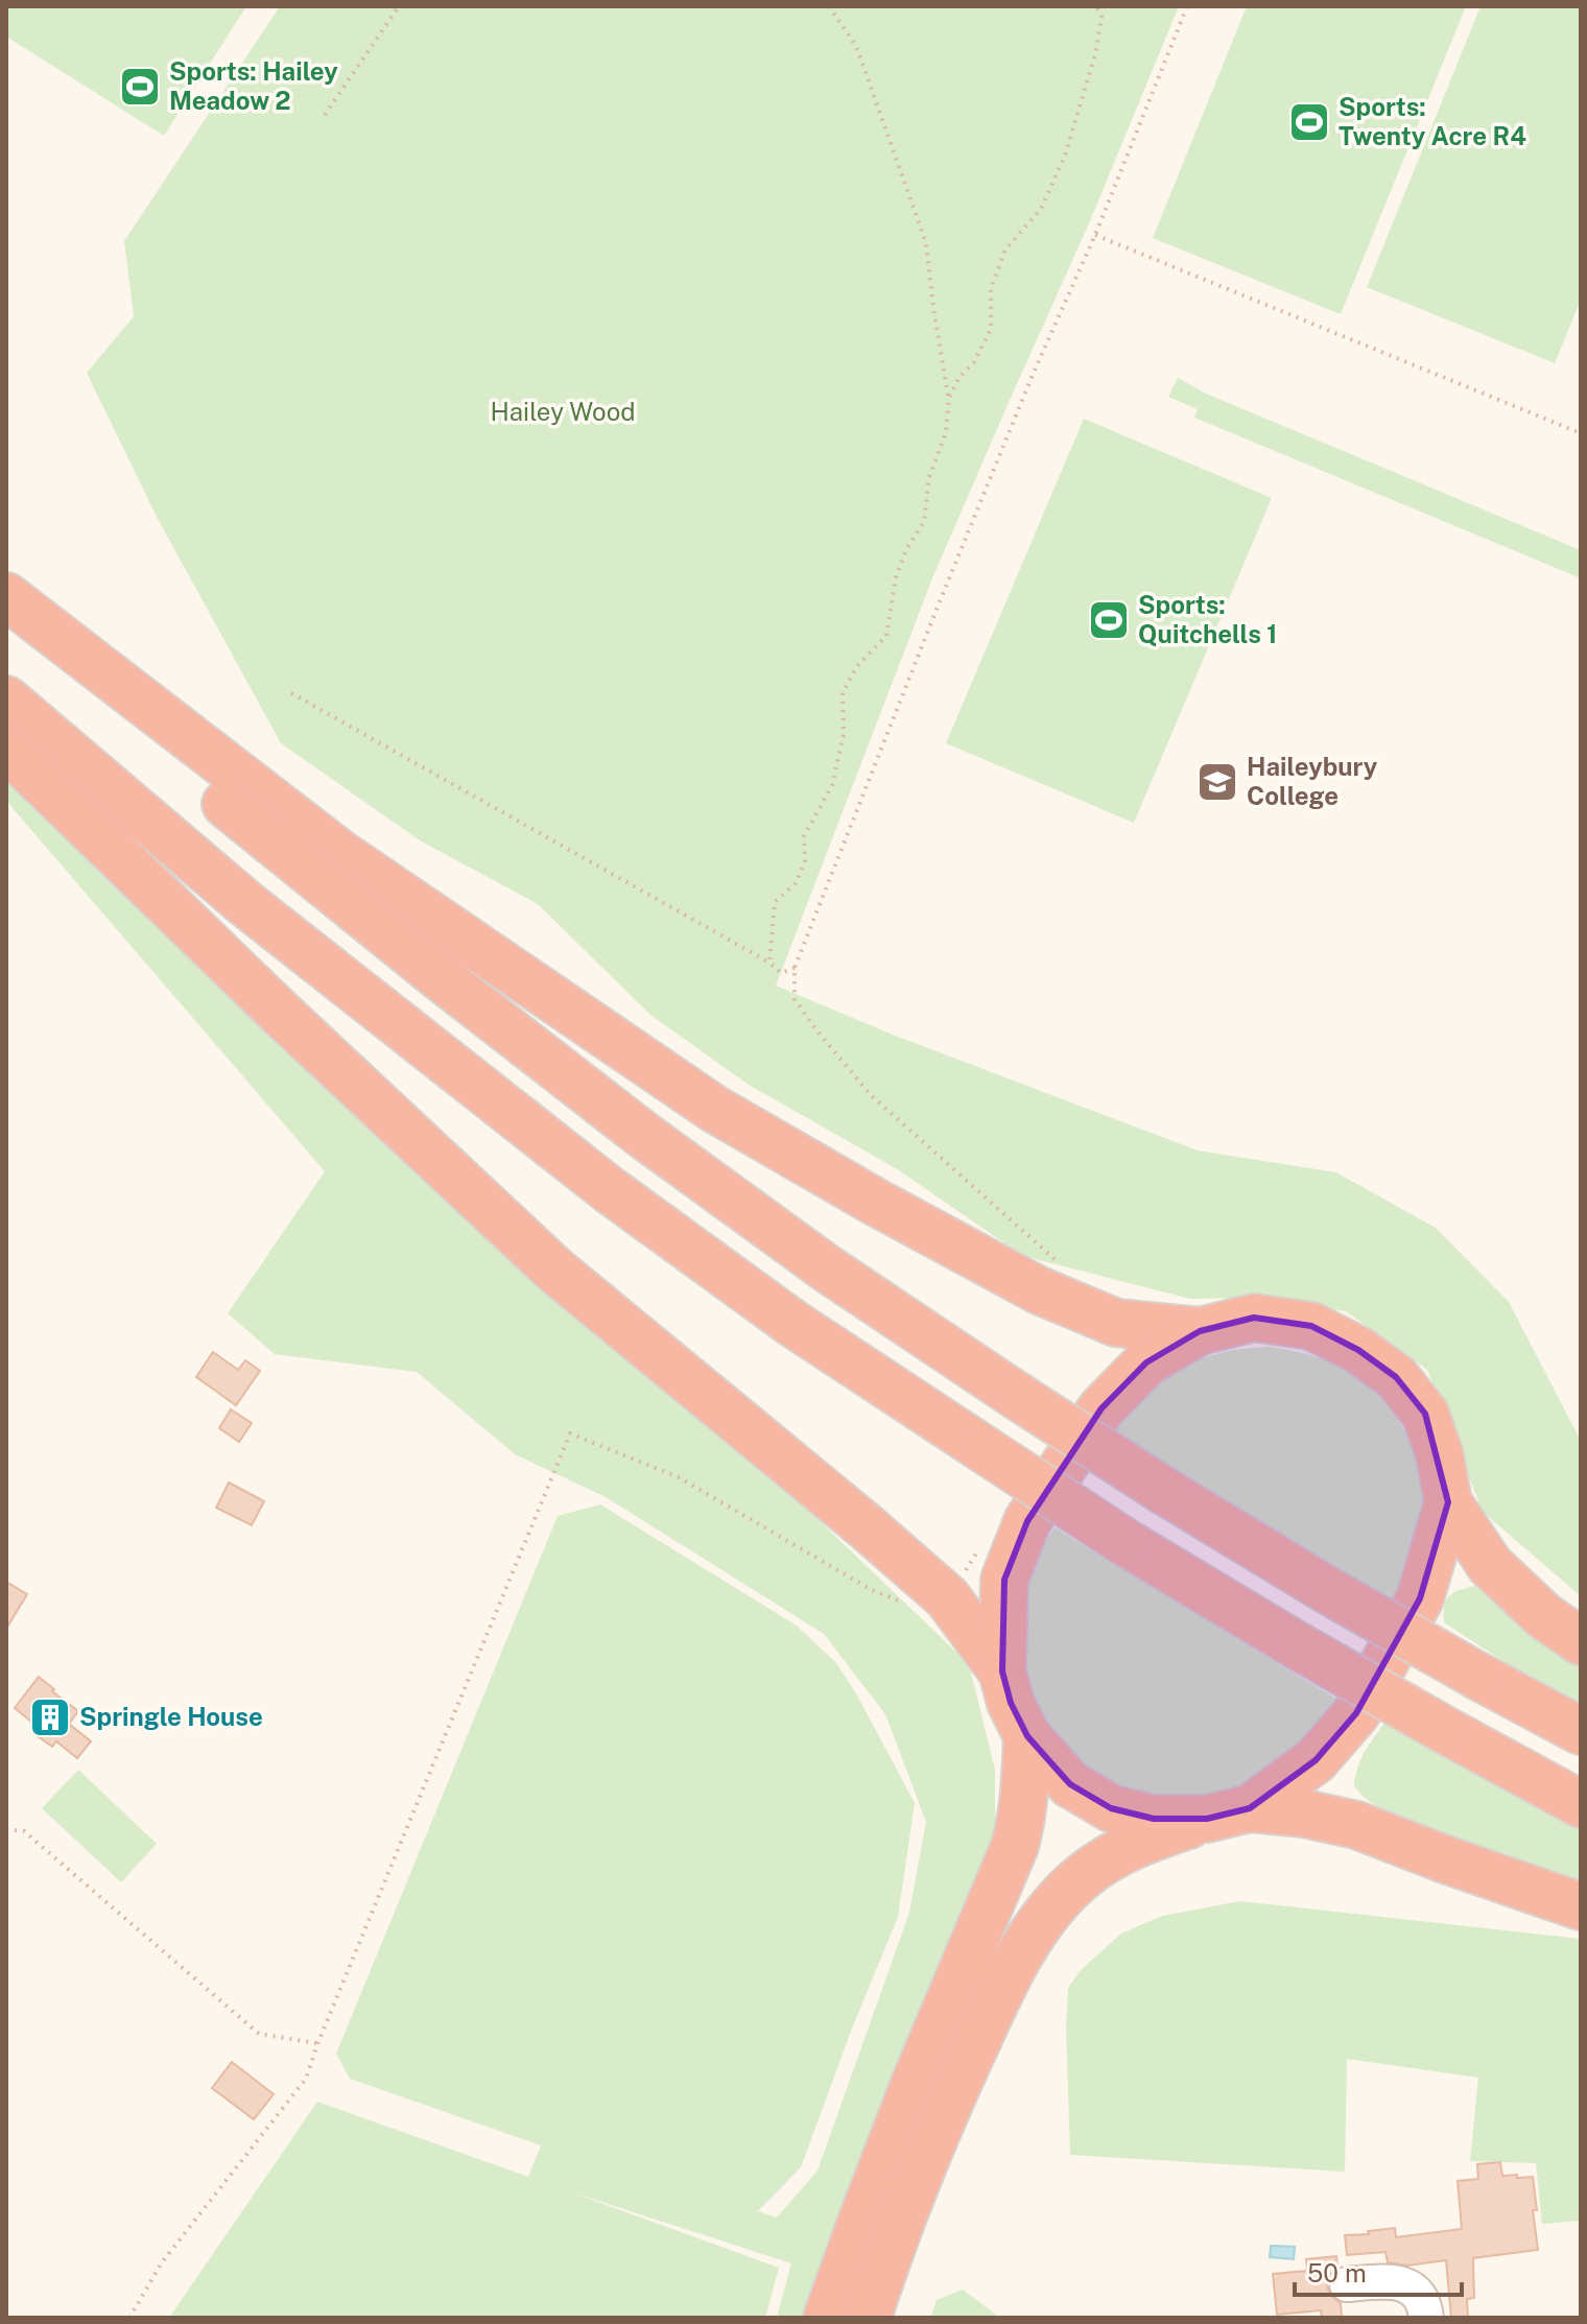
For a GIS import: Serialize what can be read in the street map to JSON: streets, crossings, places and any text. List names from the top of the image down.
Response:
{
  "parks": ["Hailey Wood"],
  "places": {
    "sports": ["Sports: Hailey Meadow 2", "Sports: Twenty Acre R4", "Sports: Quitchells 1"],
    "school or university": ["Haileybury College"],
    "building": ["Springle House"]
  },
  "scale_bar": "50 m"
}
